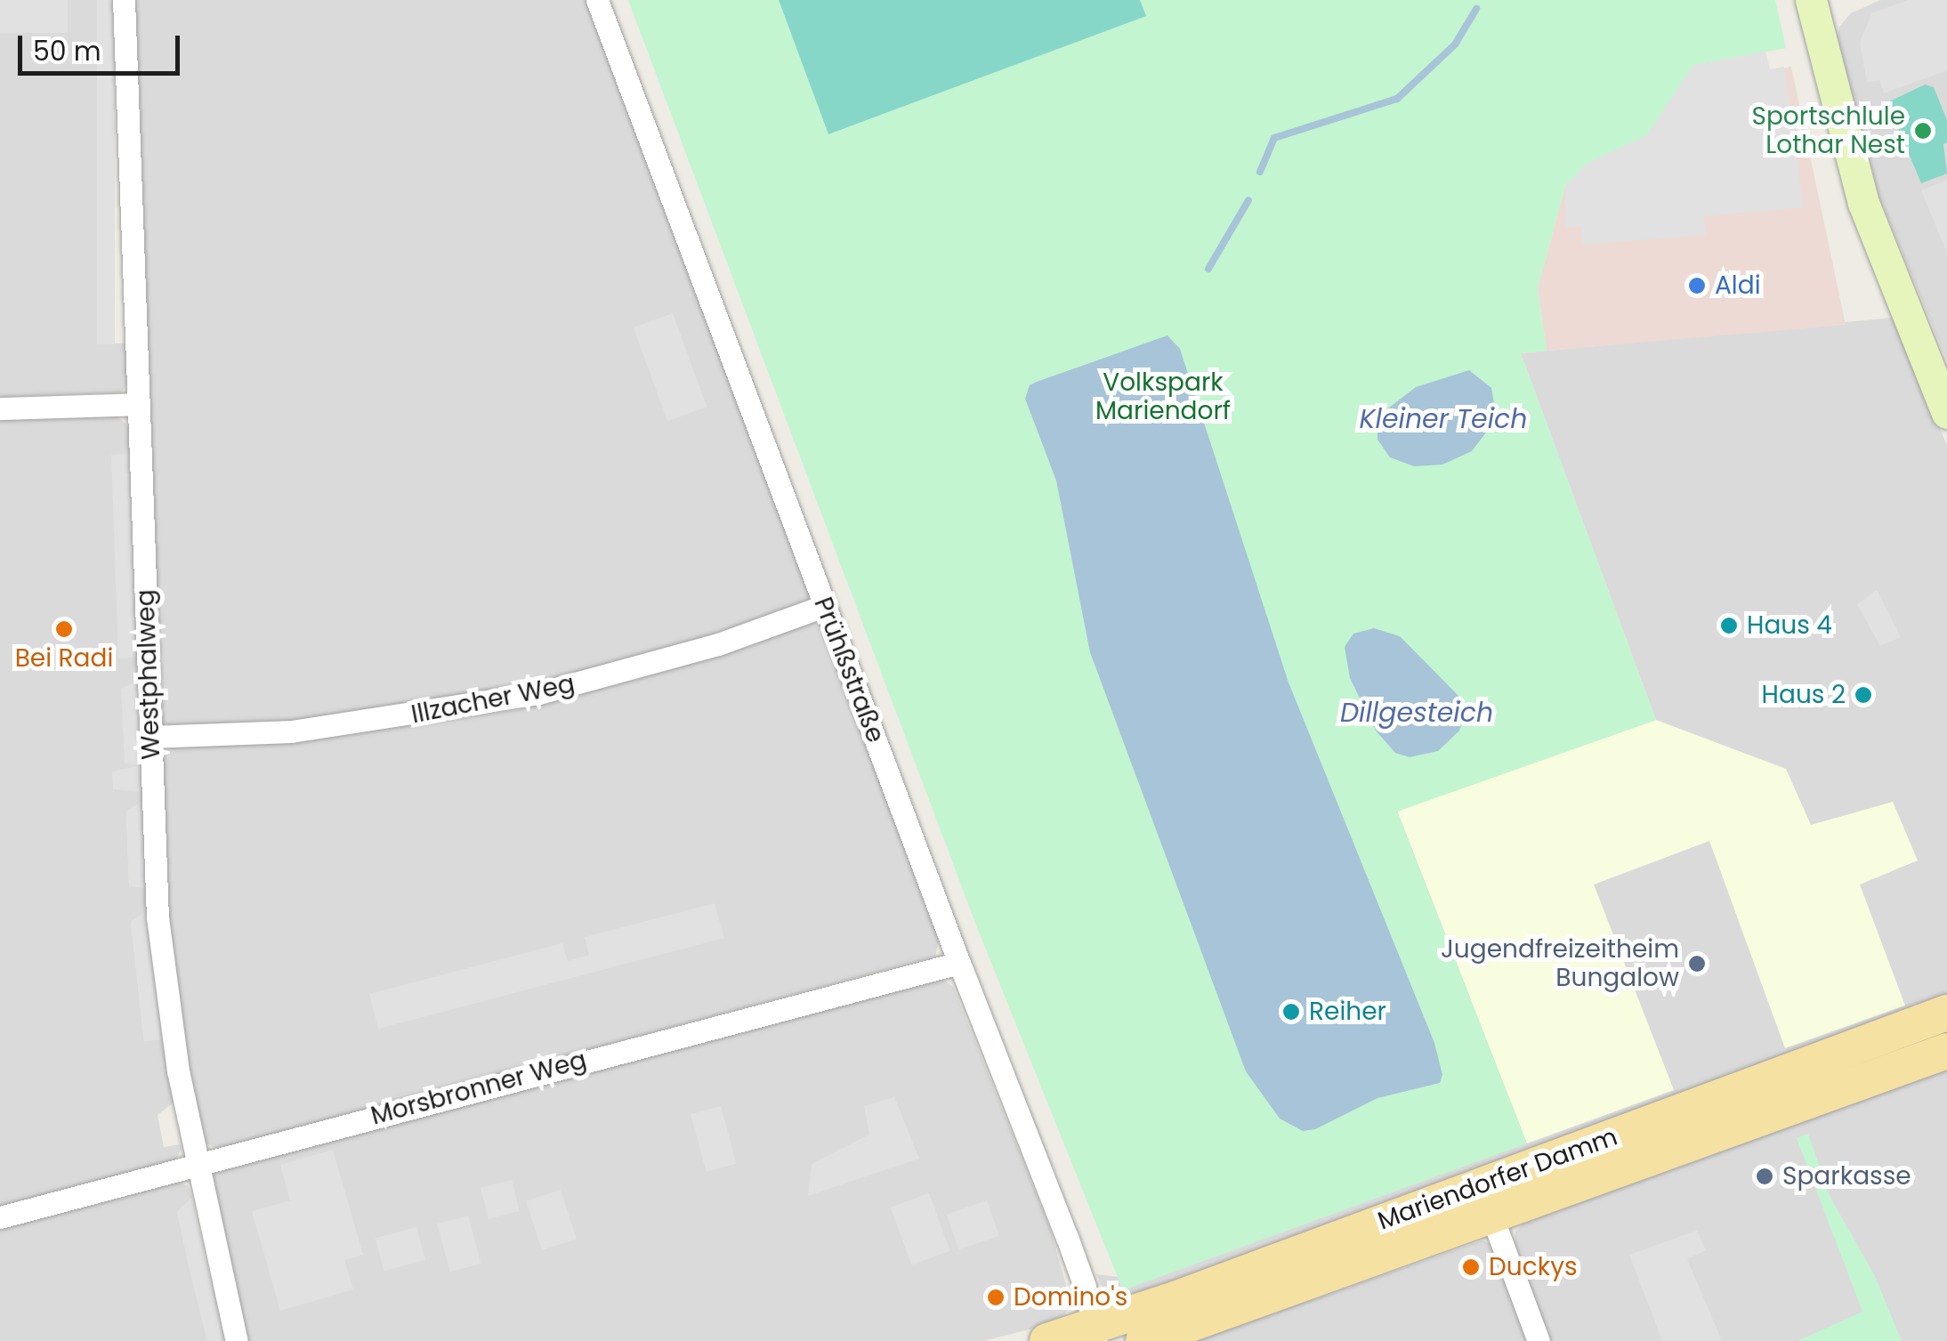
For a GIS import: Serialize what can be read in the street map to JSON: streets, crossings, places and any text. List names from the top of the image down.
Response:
{
  "streets": {
    "main road": ["Mariendorfer Damm"],
    "street": [
      "Prühßstraße",
      "Westphalweg",
      "Illzacher Weg",
      "Morsbronner Weg"
    ]
  },
  "crossings": [
    ["Prühßstraße", "Illzacher Weg"],
    ["Prühßstraße", "Morsbronner Weg"],
    ["Prühßstraße", "Mariendorfer Damm"],
    ["Westphalweg", "Illzacher Weg"],
    ["Westphalweg", "Morsbronner Weg"]
  ],
  "water": ["Kleiner Teich", "Dillgesteich"],
  "parks": ["Volkspark Mariendorf"],
  "places": [
    "Sportschlule Lothar Nest",
    "Aldi",
    "Haus 4",
    "Bei Radi",
    "Haus 2",
    "Jugendfreizeitheim Bungalow",
    "Reiher",
    "Sparkasse",
    "Duckys",
    "Domino's"
  ],
  "scale_bar": "50 m"
}
